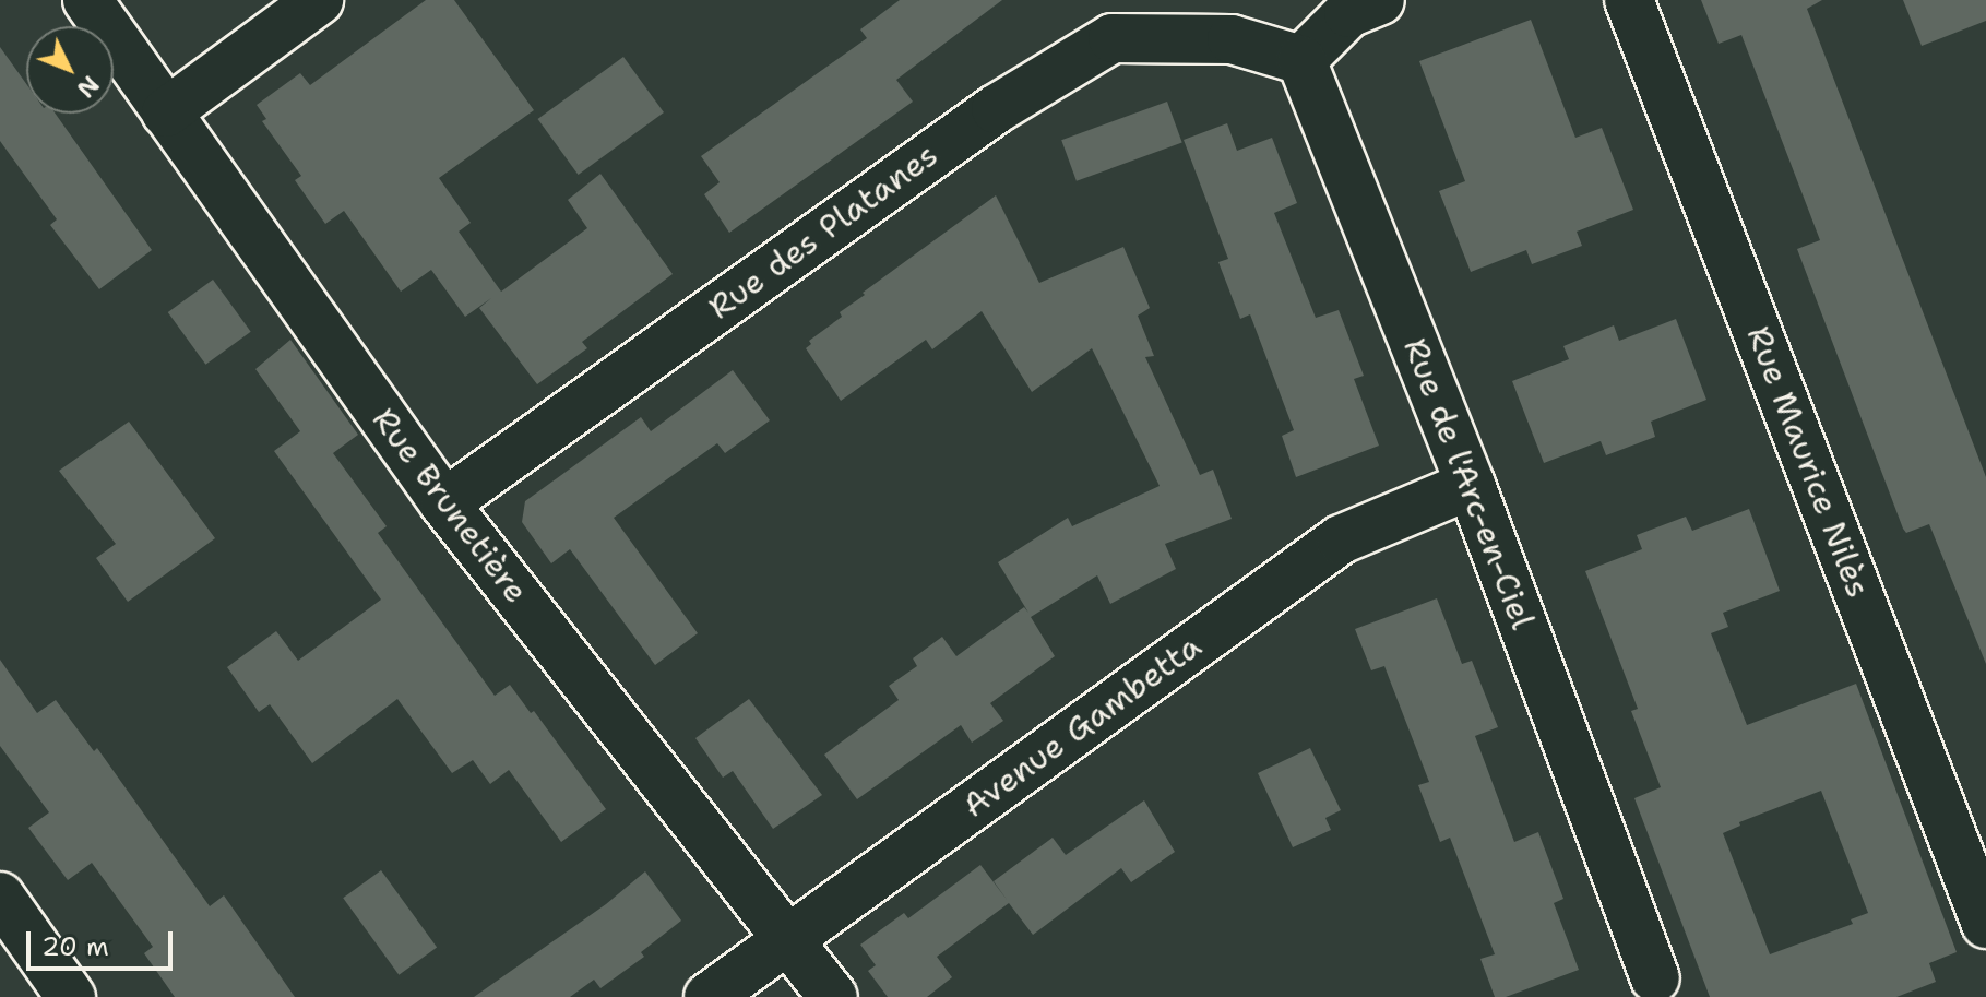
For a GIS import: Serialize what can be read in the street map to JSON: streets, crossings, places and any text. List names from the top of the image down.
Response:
{
  "streets": {
    "street": [
      "Rue des Platanes",
      "Rue Maurice Nilès",
      "Rue de l'Arc-en-Ciel",
      "Rue Brunetière",
      "Avenue Gambetta"
    ]
  },
  "crossings": [
    ["Rue des Platanes", "Rue de l'Arc-en-Ciel"],
    ["Rue des Platanes", "Rue Brunetière"],
    ["Rue de l'Arc-en-Ciel", "Avenue Gambetta"],
    ["Rue Brunetière", "Avenue Gambetta"]
  ],
  "scale_bar": "20 m",
  "north": "bottom right"
}
